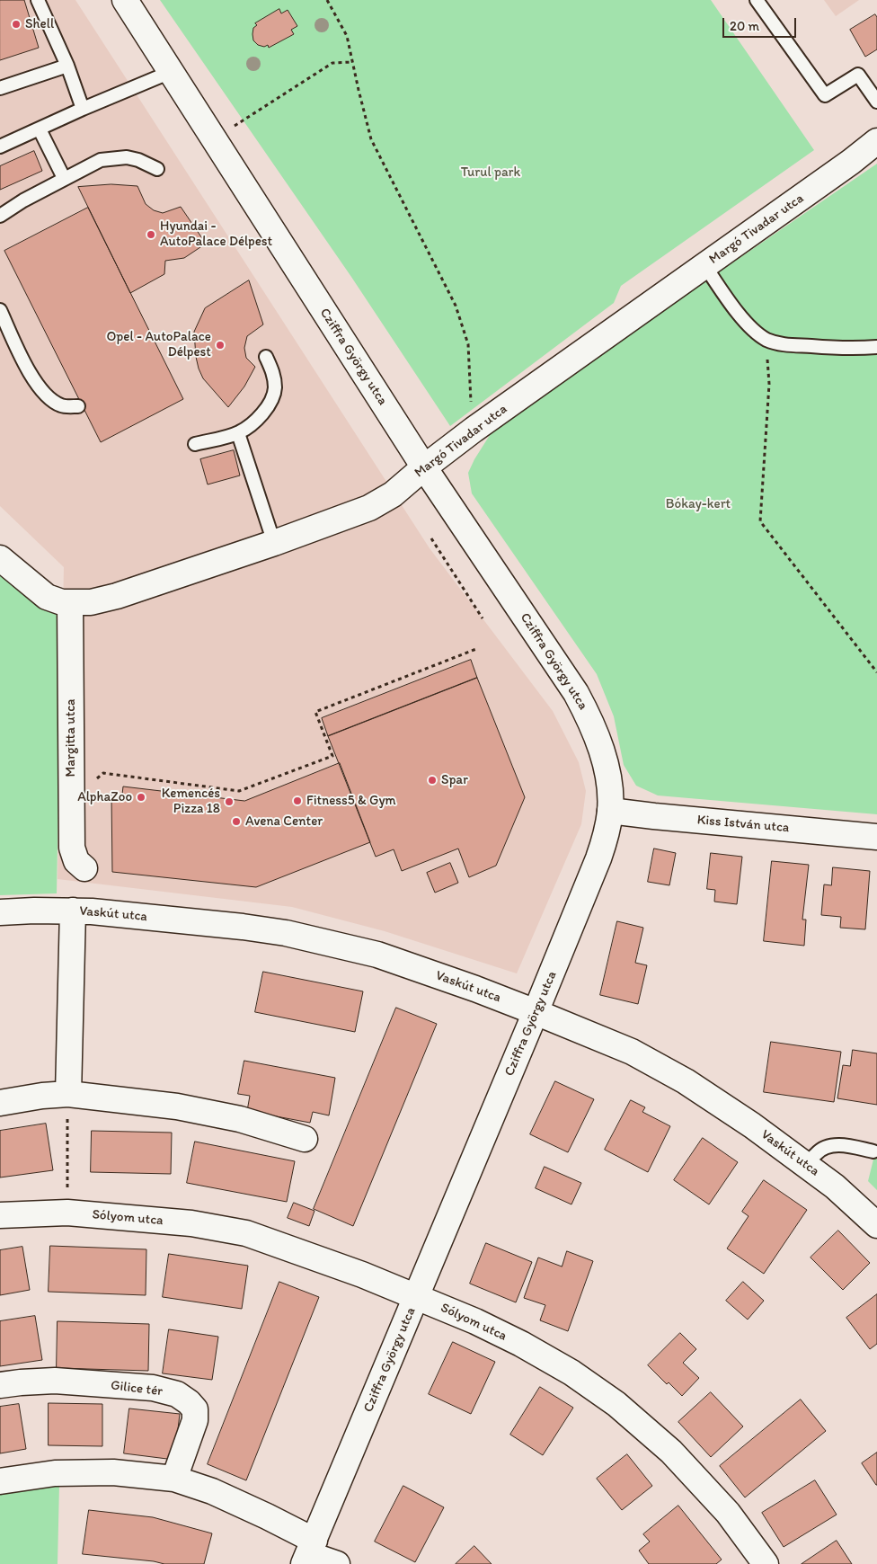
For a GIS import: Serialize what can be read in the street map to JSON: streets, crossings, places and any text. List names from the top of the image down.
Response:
{
  "streets": {
    "street": [
      "Margó Tivadar utca",
      "Cziffra György utca",
      "Margitta utca",
      "Kiss István utca",
      "Vaskút utca",
      "Sólyom utca",
      "Gilice tér"
    ]
  },
  "crossings": [
    ["Margó Tivadar utca", "Cziffra György utca"],
    ["Margó Tivadar utca", "Margitta utca"],
    ["Cziffra György utca", "Kiss István utca"],
    ["Cziffra György utca", "Vaskút utca"],
    ["Cziffra György utca", "Sólyom utca"]
  ],
  "parks": ["Turul park", "Bókay-kert"],
  "places": [
    "Shell",
    "Hyundai - AutoPalace Délpest",
    "Opel - AutoPalace Délpest",
    "Spar",
    "AlphaZoo",
    "Fitness5 & Gym",
    "Kemencés Pizza 18",
    "Avena Center"
  ],
  "scale_bar": "20 m"
}
